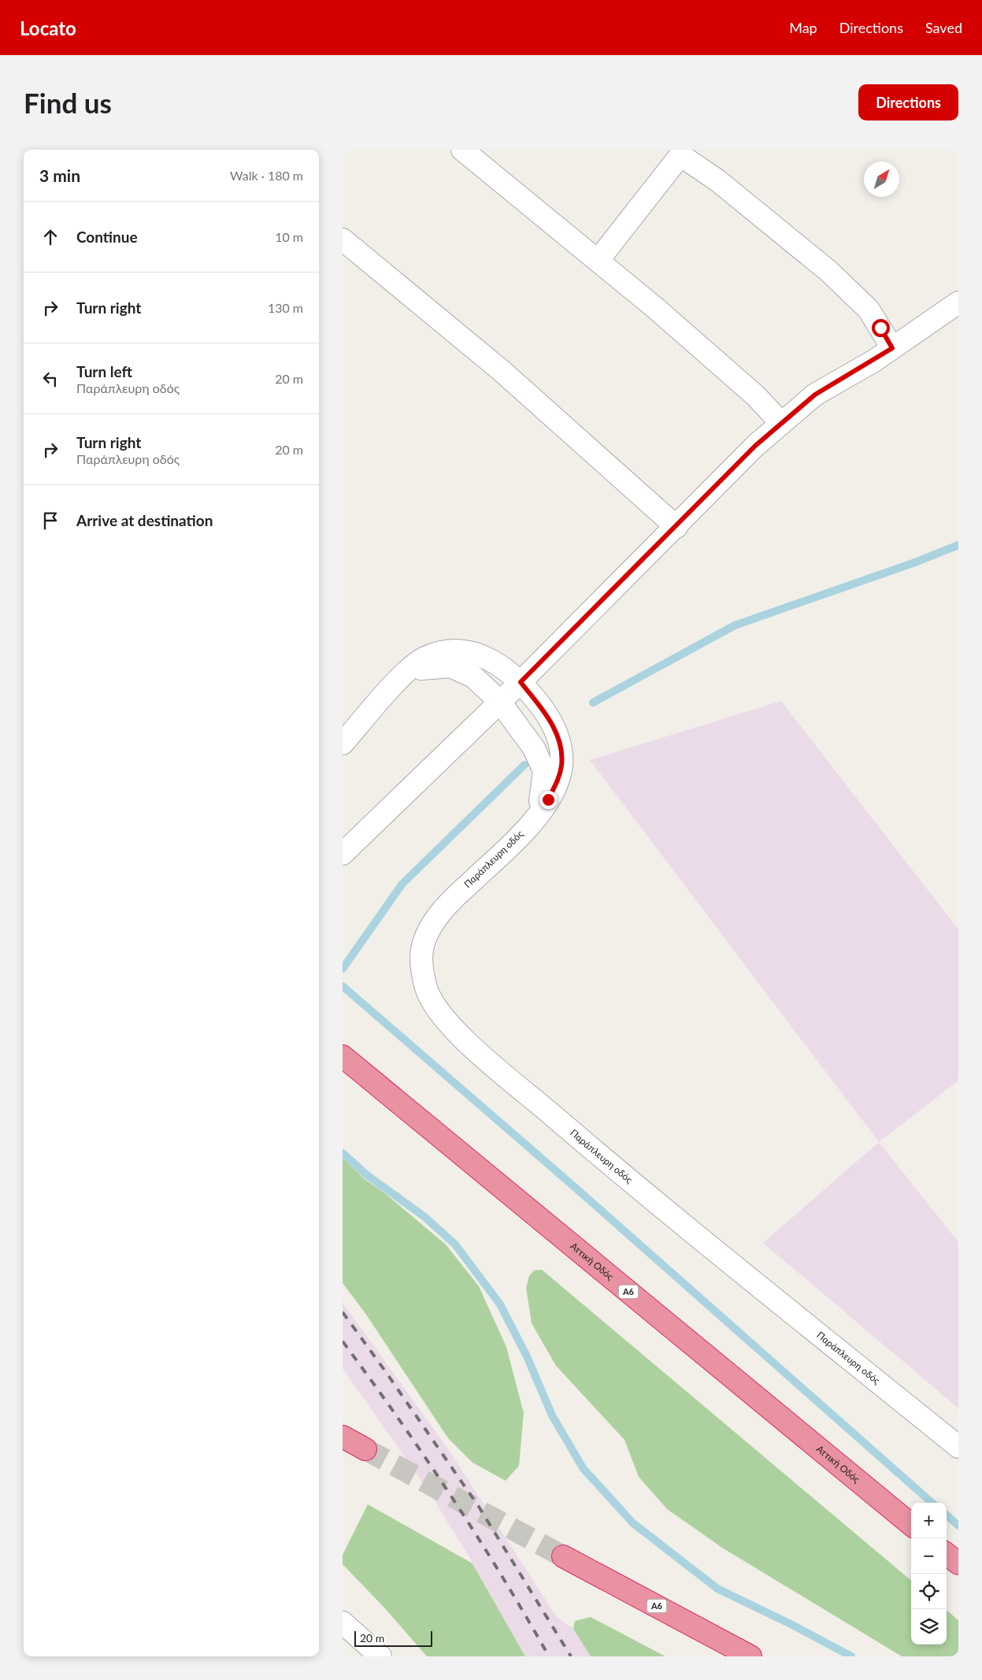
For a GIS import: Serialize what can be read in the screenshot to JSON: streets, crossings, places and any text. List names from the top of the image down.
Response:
{
  "streets": {
    "highway": ["Αττική Οδός", "Α6"],
    "street": ["Παράπλευρη οδός"]
  },
  "scale_bar": "20 m",
  "north": "top right",
  "page": {
    "header": "Locato",
    "nav": ["Map", "Directions", "Saved"],
    "buttons": "Directions",
    "title": "Find us",
    "heading": ["3 min", "Walk · 180 m"],
    "list": [
      ["Continue", "10 m"],
      ["Turn right", "130 m"],
      ["Turn left", "Παράπλευρη οδός", "20 m"],
      ["Turn right", "Παράπλευρη οδός", "20 m"],
      "Arrive at destination"
    ],
    "map_buttons": ["+", "−"],
    "scale": "20 m"
  }
}
